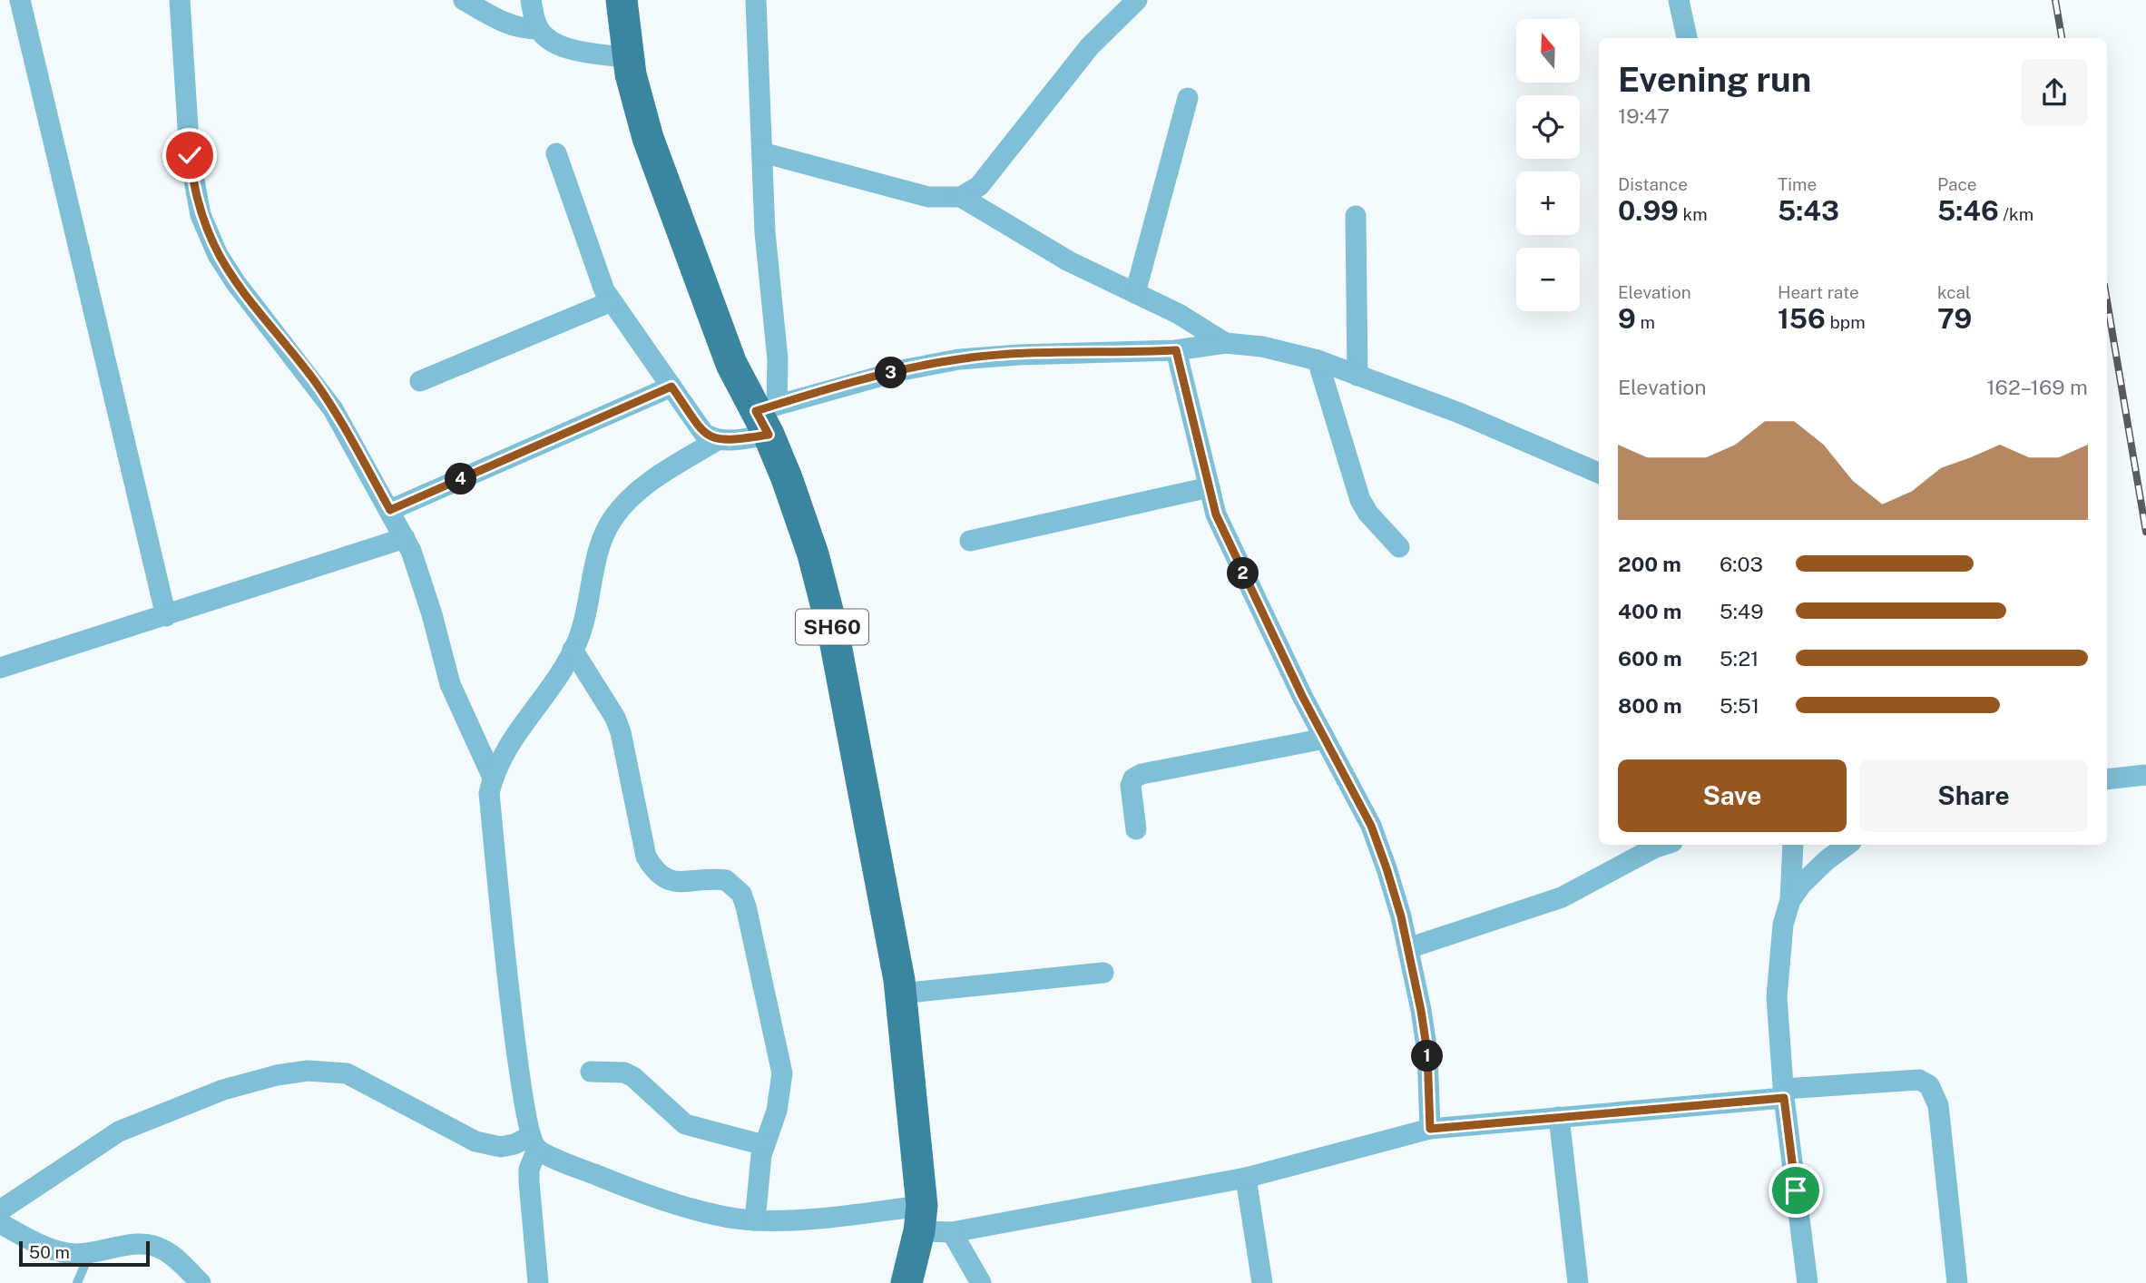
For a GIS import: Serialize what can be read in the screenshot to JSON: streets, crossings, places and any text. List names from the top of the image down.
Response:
{
  "streets": {
    "main road": ["SH60"]
  },
  "scale_bar": "50 m",
  "north": "top",
  "page": {
    "map_buttons": ["+", "−"],
    "heading": ["Evening run", "19:47"],
    "stats": [
      ["Distance", "0.99 km"],
      ["Time", "5:43"],
      ["Pace", "5:46 /km"],
      ["Elevation", "9 m"],
      ["Heart rate", "156 bpm"],
      ["kcal", "79"]
    ],
    "pins": [
      "3",
      "4",
      "2",
      "1"
    ],
    "chart": ["Elevation", "162–169 m"],
    "list": [
      {
        "name": "200 m",
        "note": "6:03"
      },
      {
        "name": "400 m",
        "note": "5:49"
      },
      {
        "name": "600 m",
        "note": "5:21"
      },
      {
        "name": "800 m",
        "note": "5:51"
      }
    ],
    "buttons": ["Save", "Share"],
    "scale": "50 m"
  }
}
